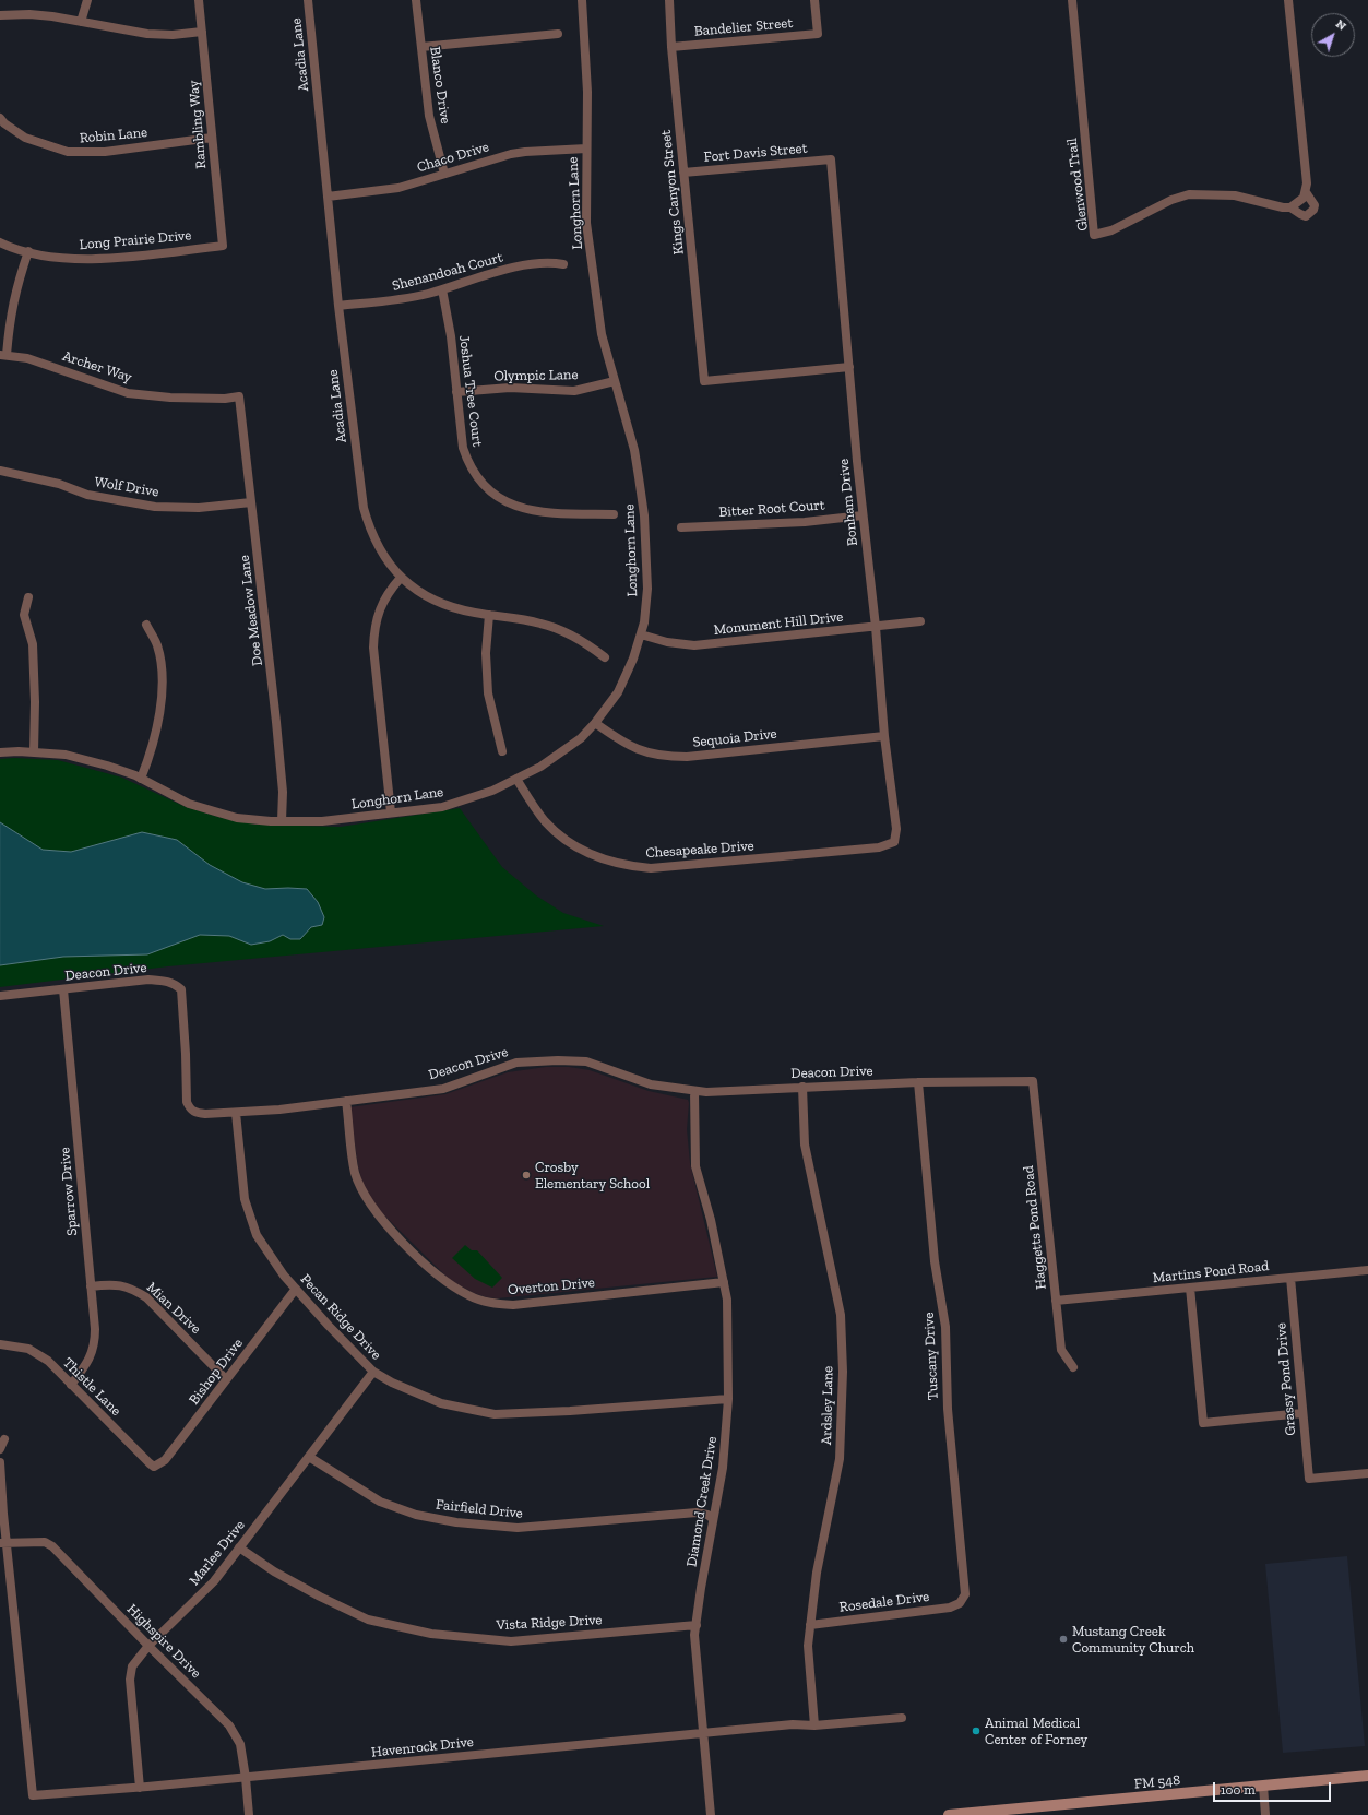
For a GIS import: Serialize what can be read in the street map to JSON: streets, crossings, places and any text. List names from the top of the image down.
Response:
{
  "streets": {
    "main road": ["FM 548"],
    "street": [
      "Bandelier Street",
      "Acadia Lane",
      "Blanco Drive",
      "Rambling Way",
      "Robin Lane",
      "Fort Davis Street",
      "Chaco Drive",
      "Glenwood Trail",
      "Kings Canyon Street",
      "Longhorn Lane",
      "Long Prairie Drive",
      "Shenandoah Court",
      "Archer Way",
      "Olympic Lane",
      "Joshua Tree Court",
      "Wolf Drive",
      "Bonham Drive",
      "Bitter Root Court",
      "Doe Meadow Lane",
      "Monument Hill Drive",
      "Sequoia Drive",
      "Chesapeake Drive",
      "Deacon Drive",
      "Sparrow Drive",
      "Haggetts Pond Road",
      "Martins Pond Road",
      "Overton Drive",
      "Mian Drive",
      "Pecan Ridge Drive",
      "Tuscany Drive",
      "Bishop Drive",
      "Grassy Pond Drive",
      "Thistle Lane",
      "Ardsley Lane",
      "Diamond Creek Drive",
      "Fairfield Drive",
      "Marlee Drive",
      "Rosedale Drive",
      "Vista Ridge Drive",
      "Highspire Drive",
      "Havenrock Drive"
    ]
  },
  "crossings": [
    ["Bandelier Street", "Kings Canyon Street"],
    ["Acadia Lane", "Chaco Drive"],
    ["Acadia Lane", "Shenandoah Court"],
    ["Blanco Drive", "Chaco Drive"],
    ["Rambling Way", "Robin Lane"],
    ["Rambling Way", "Long Prairie Drive"],
    ["Fort Davis Street", "Kings Canyon Street"],
    ["Fort Davis Street", "Bonham Drive"],
    ["Chaco Drive", "Longhorn Lane"],
    ["Kings Canyon Street", "Bonham Drive"],
    ["Longhorn Lane", "Olympic Lane"],
    ["Longhorn Lane", "Doe Meadow Lane"],
    ["Longhorn Lane", "Monument Hill Drive"],
    ["Longhorn Lane", "Sequoia Drive"],
    ["Longhorn Lane", "Chesapeake Drive"],
    ["Shenandoah Court", "Joshua Tree Court"],
    ["Archer Way", "Doe Meadow Lane"],
    ["Olympic Lane", "Joshua Tree Court"],
    ["Wolf Drive", "Doe Meadow Lane"],
    ["Bonham Drive", "Bitter Root Court"],
    ["Bonham Drive", "Monument Hill Drive"],
    ["Bonham Drive", "Sequoia Drive"],
    ["Bonham Drive", "Chesapeake Drive"],
    ["Deacon Drive", "Sparrow Drive"],
    ["Deacon Drive", "Haggetts Pond Road"],
    ["Deacon Drive", "Overton Drive"],
    ["Deacon Drive", "Pecan Ridge Drive"],
    ["Deacon Drive", "Tuscany Drive"],
    ["Deacon Drive", "Ardsley Lane"],
    ["Deacon Drive", "Diamond Creek Drive"],
    ["Sparrow Drive", "Mian Drive"],
    ["Sparrow Drive", "Thistle Lane"],
    ["Haggetts Pond Road", "Martins Pond Road"],
    ["Martins Pond Road", "Grassy Pond Drive"],
    ["Overton Drive", "Diamond Creek Drive"],
    ["Mian Drive", "Bishop Drive"],
    ["Pecan Ridge Drive", "Bishop Drive"],
    ["Pecan Ridge Drive", "Diamond Creek Drive"],
    ["Pecan Ridge Drive", "Marlee Drive"],
    ["Tuscany Drive", "Rosedale Drive"],
    ["Bishop Drive", "Thistle Lane"],
    ["Ardsley Lane", "Rosedale Drive"],
    ["Ardsley Lane", "Havenrock Drive"],
    ["Diamond Creek Drive", "Fairfield Drive"],
    ["Diamond Creek Drive", "Vista Ridge Drive"],
    ["Diamond Creek Drive", "Havenrock Drive"],
    ["Fairfield Drive", "Marlee Drive"],
    ["Marlee Drive", "Vista Ridge Drive"],
    ["Marlee Drive", "Highspire Drive"],
    ["Marlee Drive", "Havenrock Drive"],
    ["Highspire Drive", "Havenrock Drive"]
  ],
  "places": ["Crosby Elementary School", "Mustang Creek Community Church", "Animal Medical Center of Forney"],
  "scale_bar": "100 m",
  "north": "top right"
}
